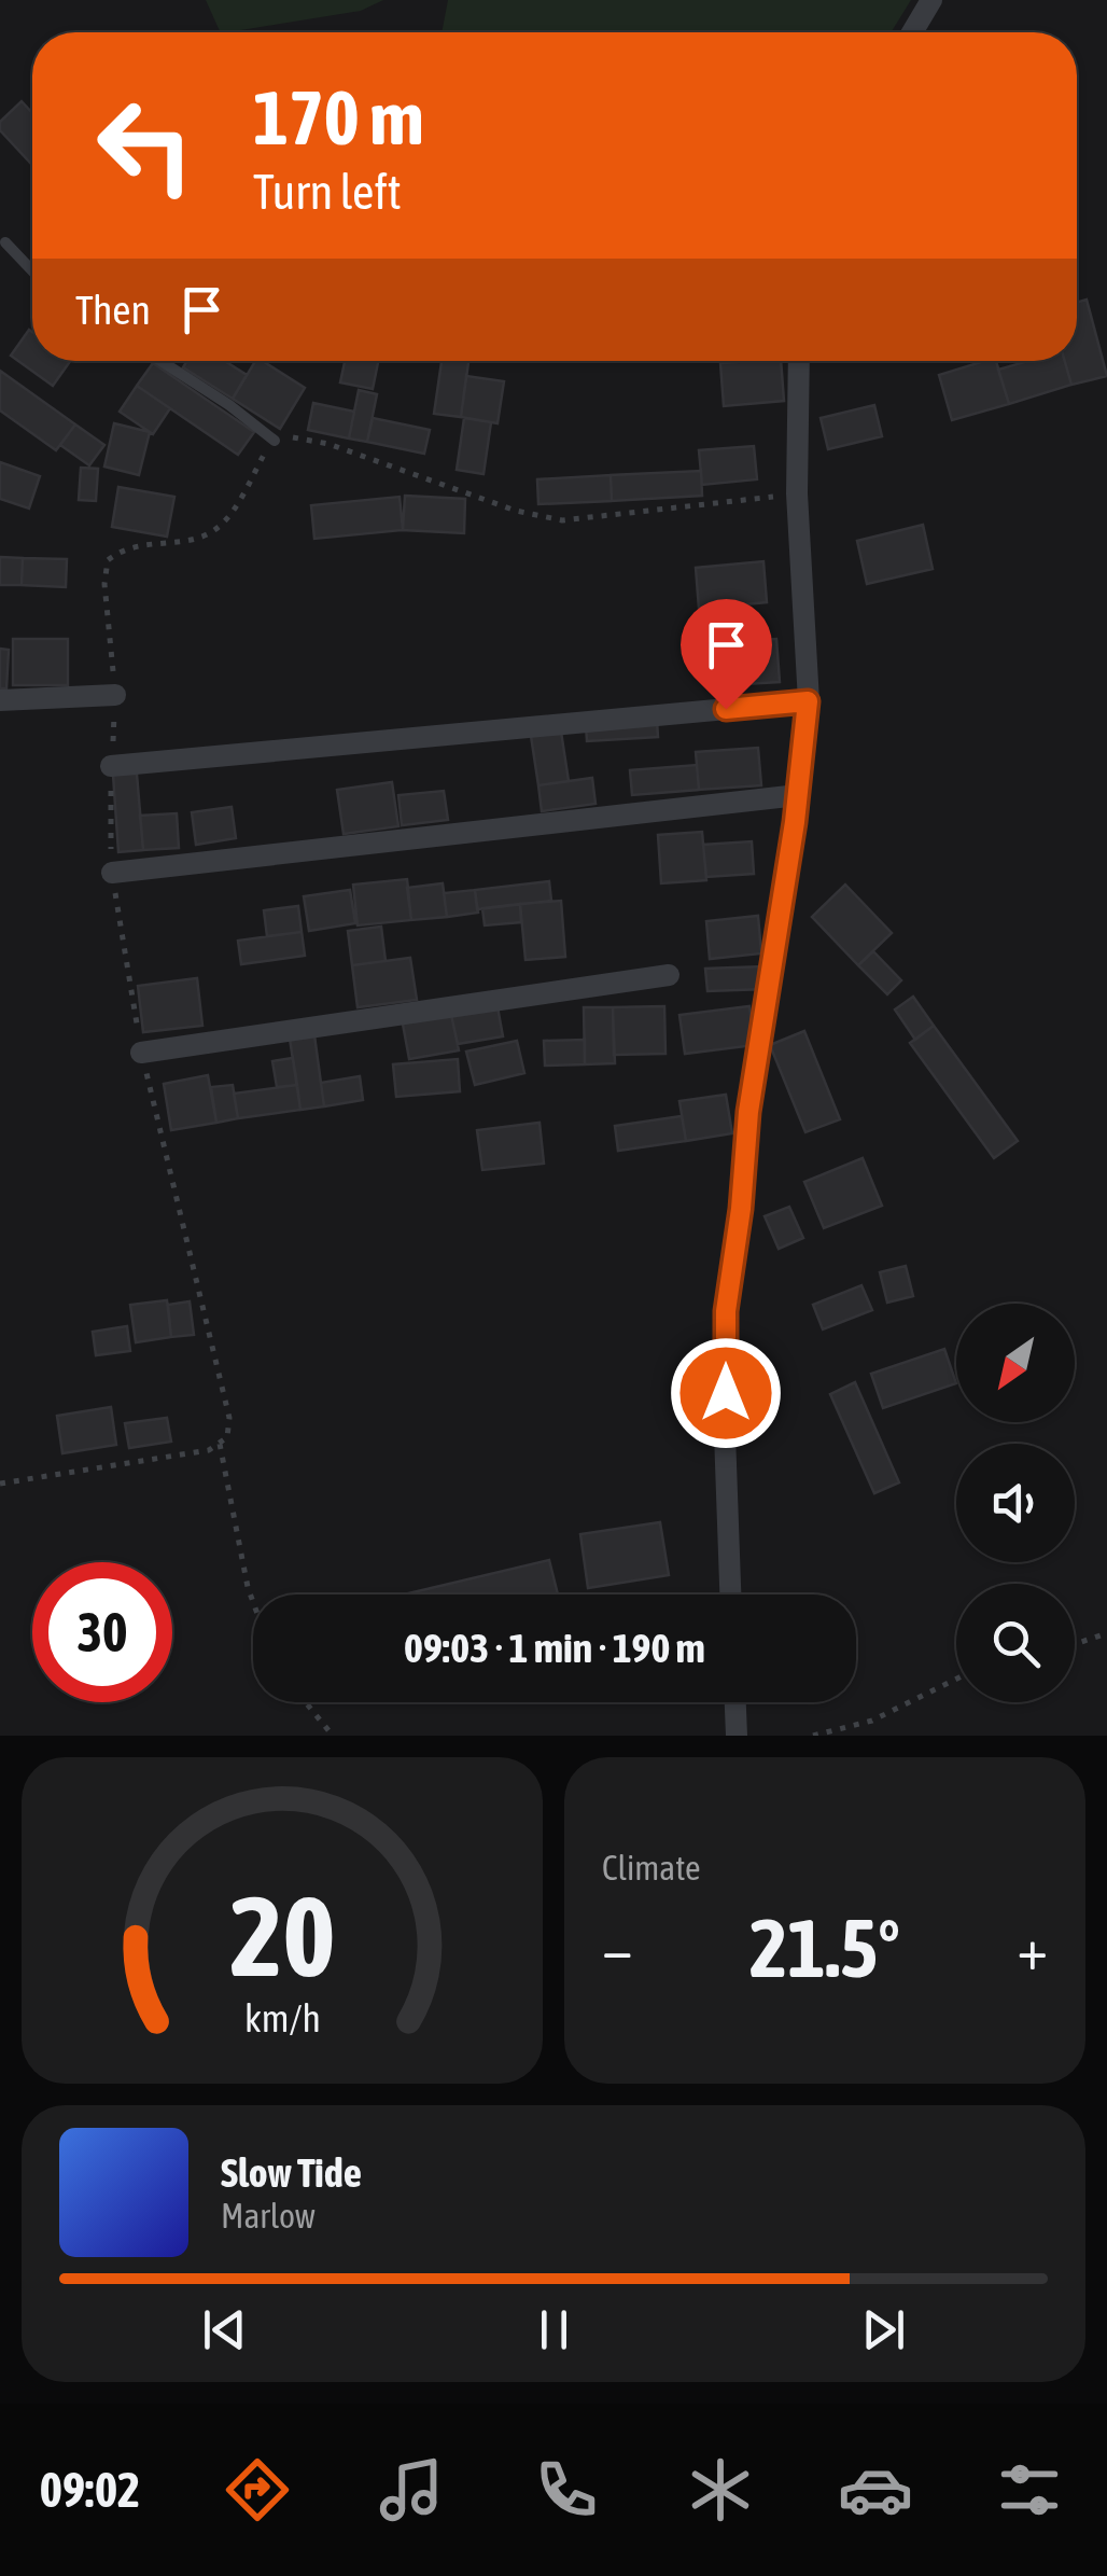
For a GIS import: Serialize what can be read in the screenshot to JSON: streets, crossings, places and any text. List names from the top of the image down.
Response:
{
  "north": "bottom left",
  "page": {
    "turn": ["170 m", "Turn left"],
    "then": "Then",
    "limit": "30",
    "trip": "09:03 · 1 min · 190 m",
    "tile": "Climate",
    "heat": ["−", "21.5°", "+"],
    "song": ["Slow Tide", "Marlow"],
    "tabs": "09:02",
    "gauge": ["20", "km/h"]
  }
}
